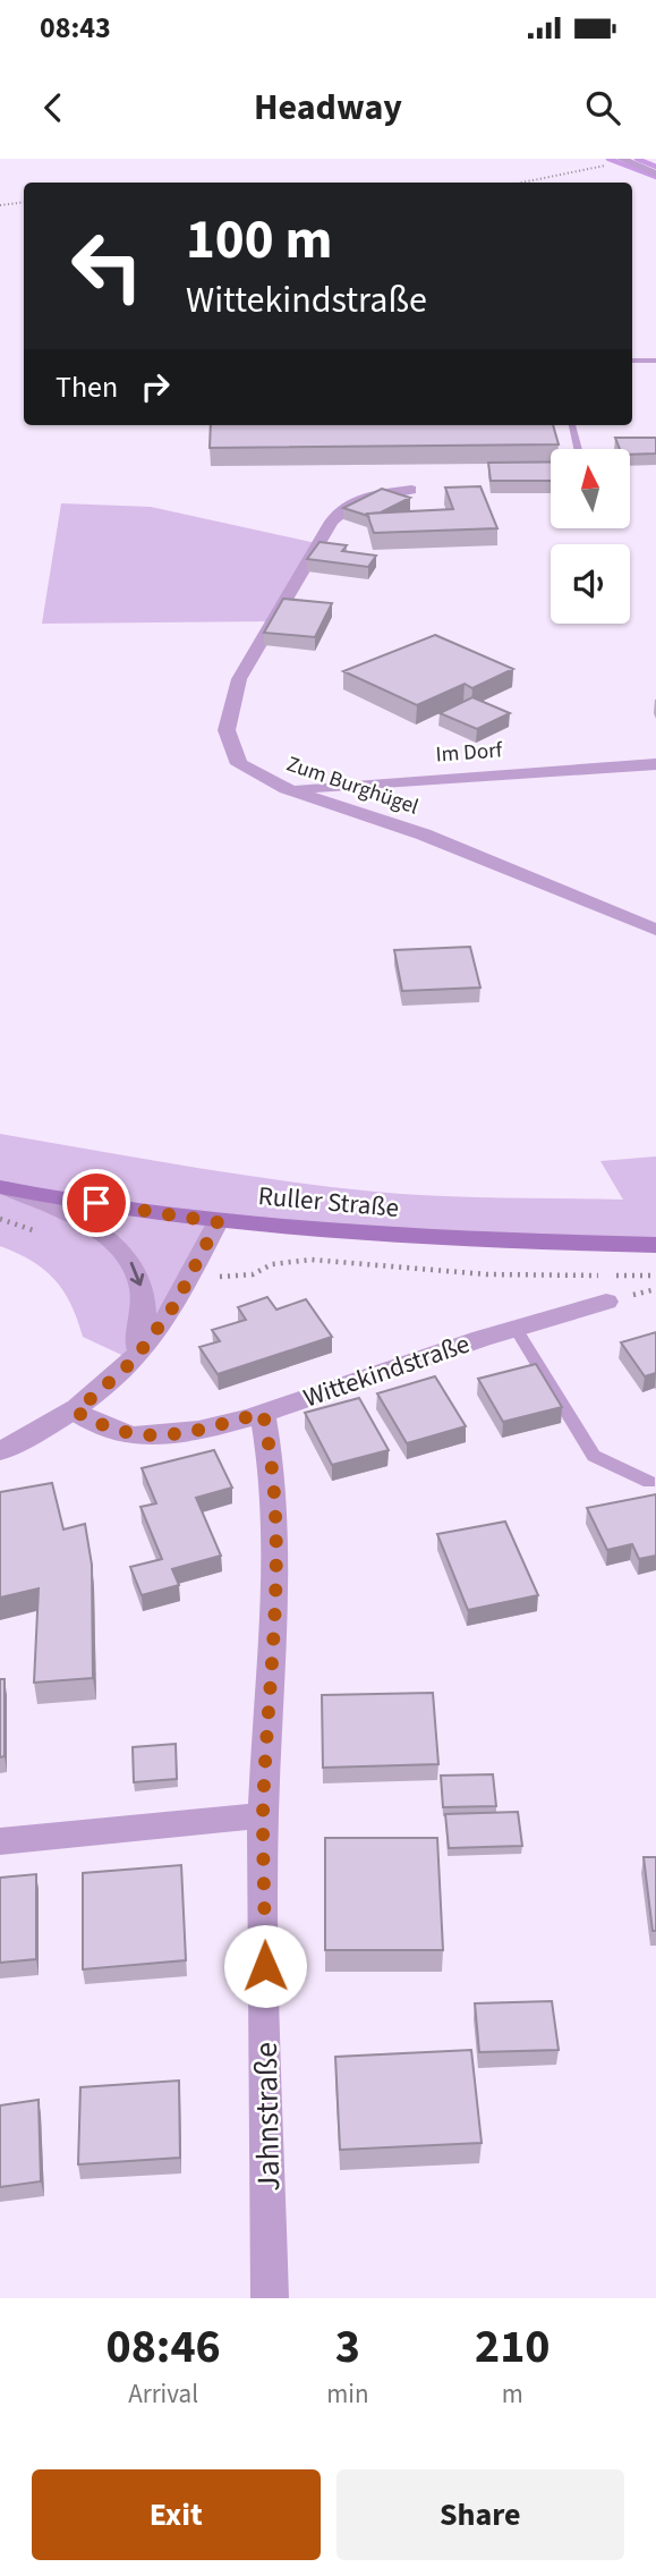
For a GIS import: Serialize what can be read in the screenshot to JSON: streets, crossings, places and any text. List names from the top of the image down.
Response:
{
  "streets": {
    "main road": ["Ruller Straße"],
    "street": [
      "Im Dorf",
      "Zum Burghügel",
      "Wittekindstraße",
      "Jahnstraße"
    ]
  },
  "crossings": [
    ["Im Dorf", "Zum Burghügel"],
    ["Wittekindstraße", "Jahnstraße"]
  ],
  "north": "top",
  "page": {
    "status": "08:43",
    "header": "Headway",
    "turn": ["100 m", "Wittekindstraße"],
    "then": "Then",
    "eta": [
      "08:46",
      "Arrival",
      "3",
      "min",
      "210",
      "m"
    ],
    "buttons": ["Exit", "Share"]
  }
}
